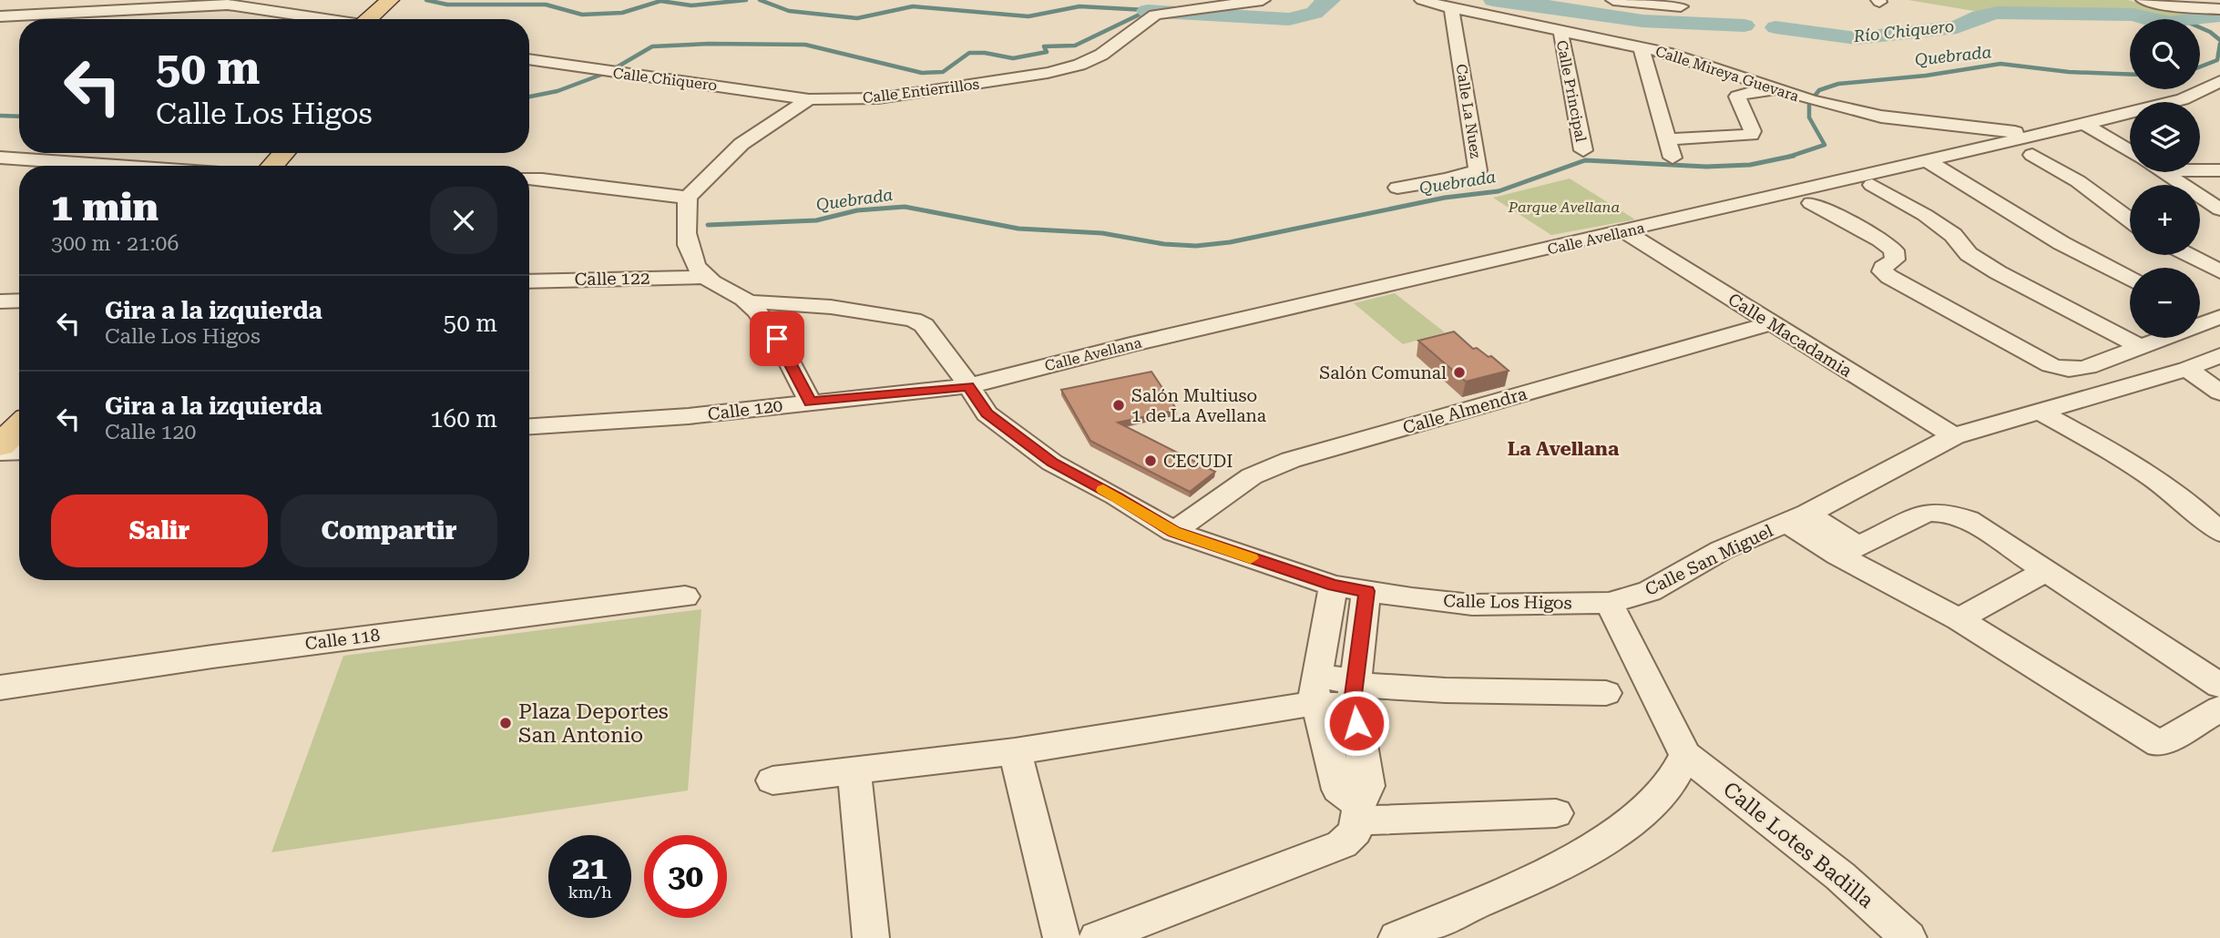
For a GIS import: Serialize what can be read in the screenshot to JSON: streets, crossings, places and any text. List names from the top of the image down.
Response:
{
  "streets": {
    "street": [
      "Calle Mireya Guevara",
      "Calle Chiquero",
      "Calle Entierrillos",
      "Calle Principal",
      "Calle La Nuez",
      "Calle Avellana",
      "Calle 122",
      "Calle Macadamia",
      "Calle 120",
      "Calle Almendra",
      "Calle San Miguel",
      "Calle Los Higos",
      "Calle 118",
      "Calle Lotes Badilla"
    ]
  },
  "crossings": [
    ["Calle Mireya Guevara", "Calle Principal"],
    ["Calle Mireya Guevara", "Calle La Nuez"],
    ["Calle Mireya Guevara", "Calle Avellana"],
    ["Calle Chiquero", "Calle Entierrillos"],
    ["Calle Avellana", "Calle Macadamia"],
    ["Calle Avellana", "Calle 120"],
    ["Calle Avellana", "Calle Los Higos"],
    ["Calle Macadamia", "Calle Almendra"],
    ["Calle Macadamia", "Calle San Miguel"],
    ["Calle 120", "Calle Los Higos"],
    ["Calle Almendra", "Calle Los Higos"],
    ["Calle San Miguel", "Calle Los Higos"]
  ],
  "districts": ["La Avellana"],
  "water": ["Río Chiquero", "Quebrada"],
  "parks": ["Parque Avellana"],
  "places": [
    "Salón Comunal",
    "Salón Multiuso 1 de La Avellana",
    "CECUDI",
    "Plaza Deportes San Antonio"
  ],
  "page": {
    "map_buttons": ["+", "−"],
    "turn": ["50 m", "Calle Los Higos"],
    "heading": ["1 min", "300 m · 21:06"],
    "list": [
      {
        "name": "Gira a la izquierda",
        "note": "Calle Los Higos",
        "value": "50 m"
      },
      {
        "name": "Gira a la izquierda",
        "note": "Calle 120",
        "value": "160 m"
      }
    ],
    "buttons": ["Salir", "Compartir"],
    "speed": "21 km/h",
    "limit": "30"
  }
}
